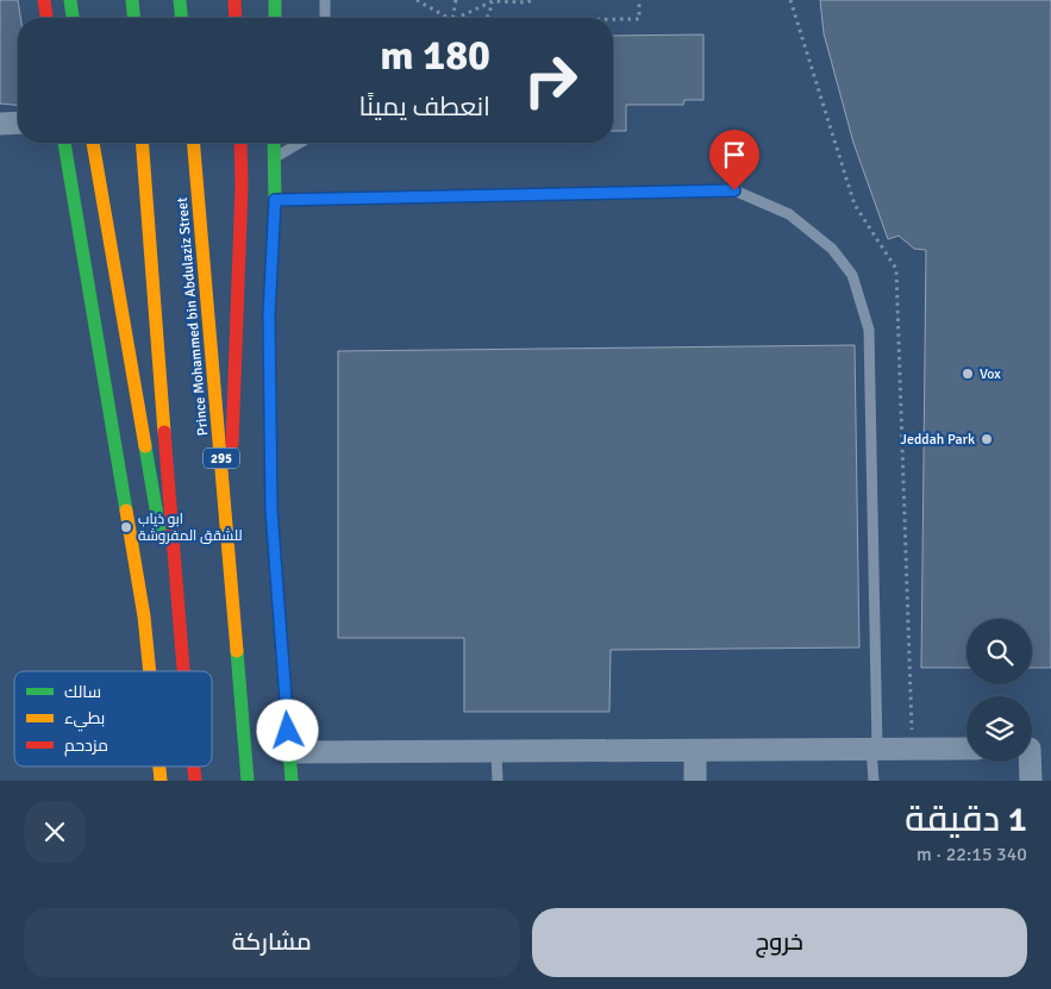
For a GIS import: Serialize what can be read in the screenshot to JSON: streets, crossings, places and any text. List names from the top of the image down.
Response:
{
  "streets": {
    "main road": ["Prince Mohammed bin Abdulaziz Street", "295"]
  },
  "places": ["Vox", "Jeddah Park", "ابو ذياب للشقق المفروشة"],
  "legend": ["سالك", "بطيء", "مزدحم"],
  "page": {
    "turn": ["180 m", "انعطف يمينًا"],
    "heading": ["1 دقيقة", "340 m · 22:15"],
    "buttons": ["خروج", "مشاركة"]
  }
}
